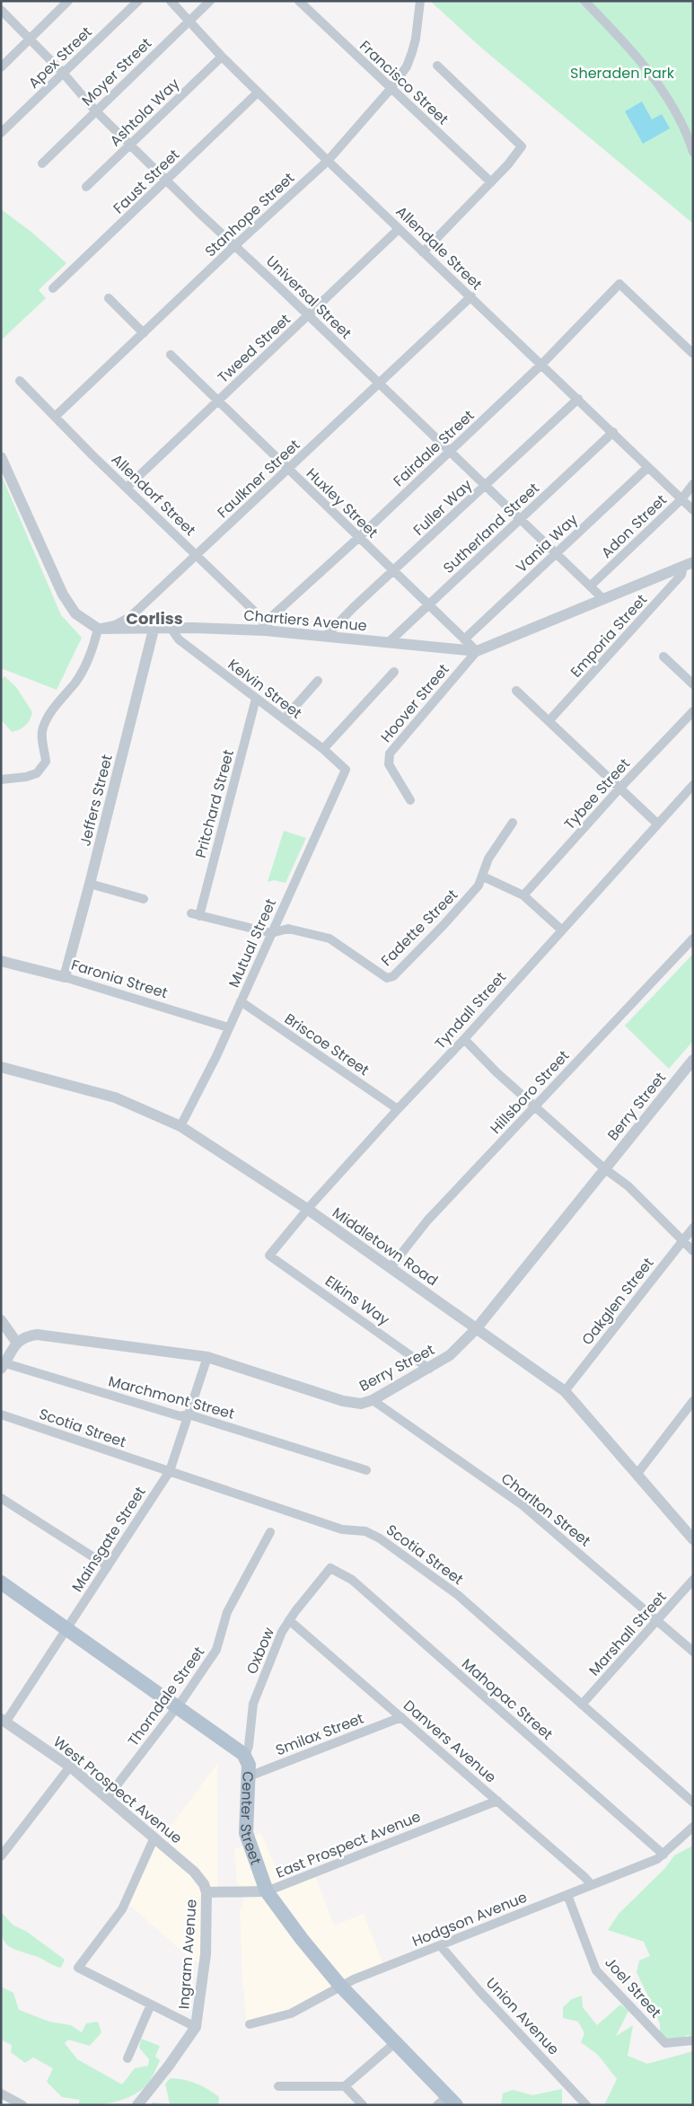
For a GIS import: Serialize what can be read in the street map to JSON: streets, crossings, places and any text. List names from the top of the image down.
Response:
{
  "streets": {
    "main road": ["Center Street"],
    "street": [
      "Apex Street",
      "Moyer Street",
      "Francisco Street",
      "Ashtola Way",
      "Faust Street",
      "Stanhope Street",
      "Allendale Street",
      "Universal Street",
      "Tweed Street",
      "Fairdale Street",
      "Faulkner Street",
      "Allendorf Street",
      "Huxley Street",
      "Fuller Way",
      "Adon Street",
      "Sutherland Street",
      "Vania Way",
      "Chartiers Avenue",
      "Emporia Street",
      "Kelvin Street",
      "Hoover Street",
      "Tybee Street",
      "Jeffers Street",
      "Pritchard Street",
      "Fadette Street",
      "Mutual Street",
      "Faronia Street",
      "Tyndall Street",
      "Briscoe Street",
      "Hillsboro Street",
      "Berry Street",
      "Middletown Road",
      "Elkins Way",
      "Oakglen Street",
      "Marchmont Street",
      "Scotia Street",
      "Charlton Street",
      "Mainsgate Street",
      "Marshall Street",
      "Oxbow",
      "Thorndale Street",
      "Mahopac Street",
      "Smilax Street",
      "Danvers Avenue",
      "West Prospect Avenue",
      "East Prospect Avenue",
      "Hodgson Avenue",
      "Ingram Avenue",
      "Joel Street",
      "Union Avenue"
    ]
  },
  "crossings": [
    ["Apex Street", "Universal Street"],
    ["Moyer Street", "Allendale Street"],
    ["Moyer Street", "Universal Street"],
    ["Francisco Street", "Stanhope Street"],
    ["Ashtola Way", "Allendale Street"],
    ["Ashtola Way", "Universal Street"],
    ["Faust Street", "Allendale Street"],
    ["Faust Street", "Universal Street"],
    ["Stanhope Street", "Allendale Street"],
    ["Stanhope Street", "Universal Street"],
    ["Stanhope Street", "Allendorf Street"],
    ["Allendale Street", "Tweed Street"],
    ["Allendale Street", "Fairdale Street"],
    ["Allendale Street", "Faulkner Street"],
    ["Allendale Street", "Fuller Way"],
    ["Allendale Street", "Adon Street"],
    ["Allendale Street", "Sutherland Street"],
    ["Allendale Street", "Vania Way"],
    ["Universal Street", "Tweed Street"],
    ["Universal Street", "Fairdale Street"],
    ["Universal Street", "Faulkner Street"],
    ["Universal Street", "Fuller Way"],
    ["Universal Street", "Adon Street"],
    ["Universal Street", "Sutherland Street"],
    ["Universal Street", "Vania Way"],
    ["Universal Street", "Chartiers Avenue"],
    ["Tweed Street", "Allendorf Street"],
    ["Tweed Street", "Huxley Street"],
    ["Fairdale Street", "Allendorf Street"],
    ["Fairdale Street", "Huxley Street"],
    ["Fairdale Street", "Chartiers Avenue"],
    ["Faulkner Street", "Allendorf Street"],
    ["Faulkner Street", "Huxley Street"],
    ["Faulkner Street", "Chartiers Avenue"],
    ["Allendorf Street", "Chartiers Avenue"],
    ["Huxley Street", "Fuller Way"],
    ["Huxley Street", "Sutherland Street"],
    ["Huxley Street", "Vania Way"],
    ["Huxley Street", "Chartiers Avenue"],
    ["Huxley Street", "Hoover Street"],
    ["Fuller Way", "Chartiers Avenue"],
    ["Sutherland Street", "Chartiers Avenue"],
    ["Chartiers Avenue", "Emporia Street"],
    ["Chartiers Avenue", "Kelvin Street"],
    ["Chartiers Avenue", "Hoover Street"],
    ["Chartiers Avenue", "Jeffers Street"],
    ["Kelvin Street", "Pritchard Street"],
    ["Kelvin Street", "Mutual Street"],
    ["Jeffers Street", "Faronia Street"],
    ["Pritchard Street", "Fadette Street"],
    ["Fadette Street", "Mutual Street"],
    ["Mutual Street", "Faronia Street"],
    ["Mutual Street", "Briscoe Street"],
    ["Mutual Street", "Middletown Road"],
    ["Tyndall Street", "Briscoe Street"],
    ["Tyndall Street", "Middletown Road"],
    ["Tyndall Street", "Elkins Way"],
    ["Hillsboro Street", "Middletown Road"],
    ["Berry Street", "Middletown Road"],
    ["Berry Street", "Elkins Way"],
    ["Berry Street", "Charlton Street"],
    ["Berry Street", "Mainsgate Street"],
    ["Middletown Road", "Oakglen Street"],
    ["Marchmont Street", "Mainsgate Street"],
    ["Scotia Street", "Mainsgate Street"],
    ["Scotia Street", "Marshall Street"],
    ["Charlton Street", "Marshall Street"],
    ["Mainsgate Street", "West Prospect Avenue"],
    ["Mainsgate Street", "Center Street"],
    ["Oxbow", "Mahopac Street"],
    ["Oxbow", "Danvers Avenue"],
    ["Oxbow", "Center Street"],
    ["Thorndale Street", "West Prospect Avenue"],
    ["Thorndale Street", "Center Street"],
    ["Mahopac Street", "Hodgson Avenue"],
    ["Smilax Street", "Danvers Avenue"],
    ["Smilax Street", "Center Street"],
    ["Danvers Avenue", "East Prospect Avenue"],
    ["Danvers Avenue", "Hodgson Avenue"],
    ["West Prospect Avenue", "East Prospect Avenue"],
    ["West Prospect Avenue", "Ingram Avenue"],
    ["Center Street", "East Prospect Avenue"],
    ["Center Street", "Hodgson Avenue"],
    ["East Prospect Avenue", "Ingram Avenue"],
    ["Hodgson Avenue", "Joel Street"],
    ["Hodgson Avenue", "Union Avenue"]
  ],
  "districts": ["Corliss"],
  "parks": ["Sheraden Park"]
}
